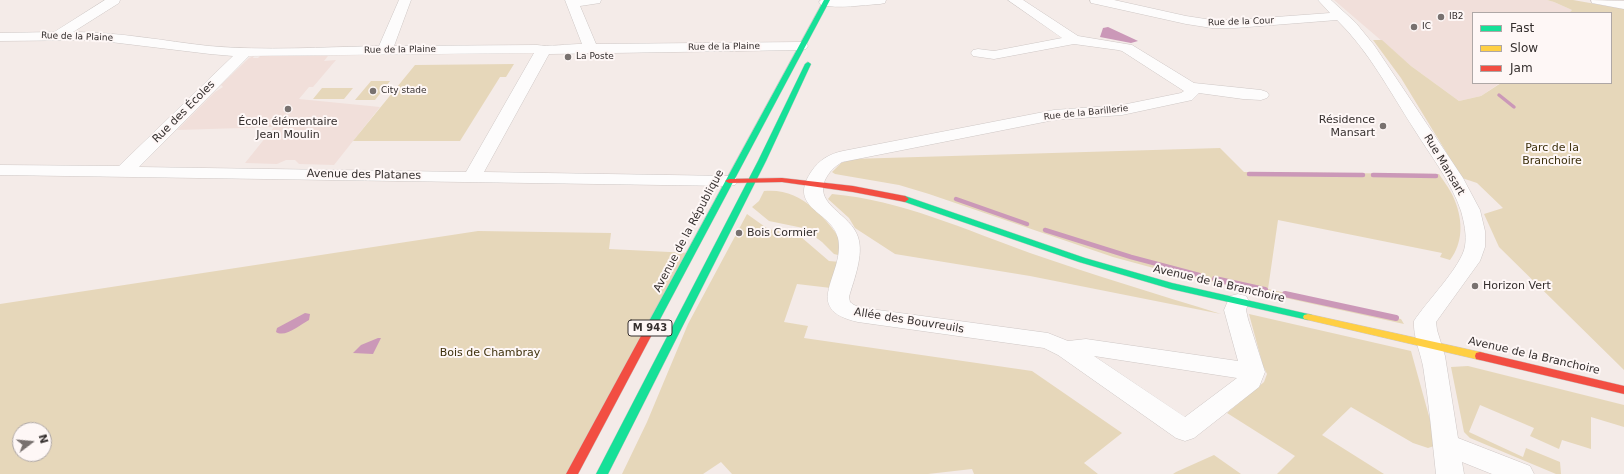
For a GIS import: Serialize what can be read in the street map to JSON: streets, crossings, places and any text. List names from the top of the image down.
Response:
{
  "streets": {
    "main road": ["Avenue de la République", "Avenue de la Branchoire", "M 943"],
    "street": [
      "Rue de la Cour",
      "Rue de la Plaine",
      "Rue des Écoles",
      "Rue de la Barillerie",
      "Rue Mansart",
      "Avenue des Platanes",
      "Allée des Bouvreuils"
    ]
  },
  "crossings": [
    ["Rue de la Cour", "Rue Mansart"],
    ["Rue de la Plaine", "Rue des Écoles"],
    ["Rue de la Plaine", "Avenue de la République"],
    ["Rue des Écoles", "Avenue des Platanes"],
    ["Rue de la Barillerie", "Avenue de la Branchoire"],
    ["Rue de la Barillerie", "Allée des Bouvreuils"],
    ["Rue Mansart", "Avenue de la Branchoire"],
    ["Avenue des Platanes", "Avenue de la République"],
    ["Avenue de la Branchoire", "Allée des Bouvreuils"]
  ],
  "parks": ["Parc de la Branchoire", "Bois de Chambray"],
  "places": [
    "IB2",
    "IC",
    "La Poste",
    "City stade",
    "École élémentaire Jean Moulin",
    "Résidence Mansart",
    "Bois Cormier",
    "Horizon Vert"
  ],
  "legend": ["Fast", "Slow", "Jam"],
  "north": "right"
}
